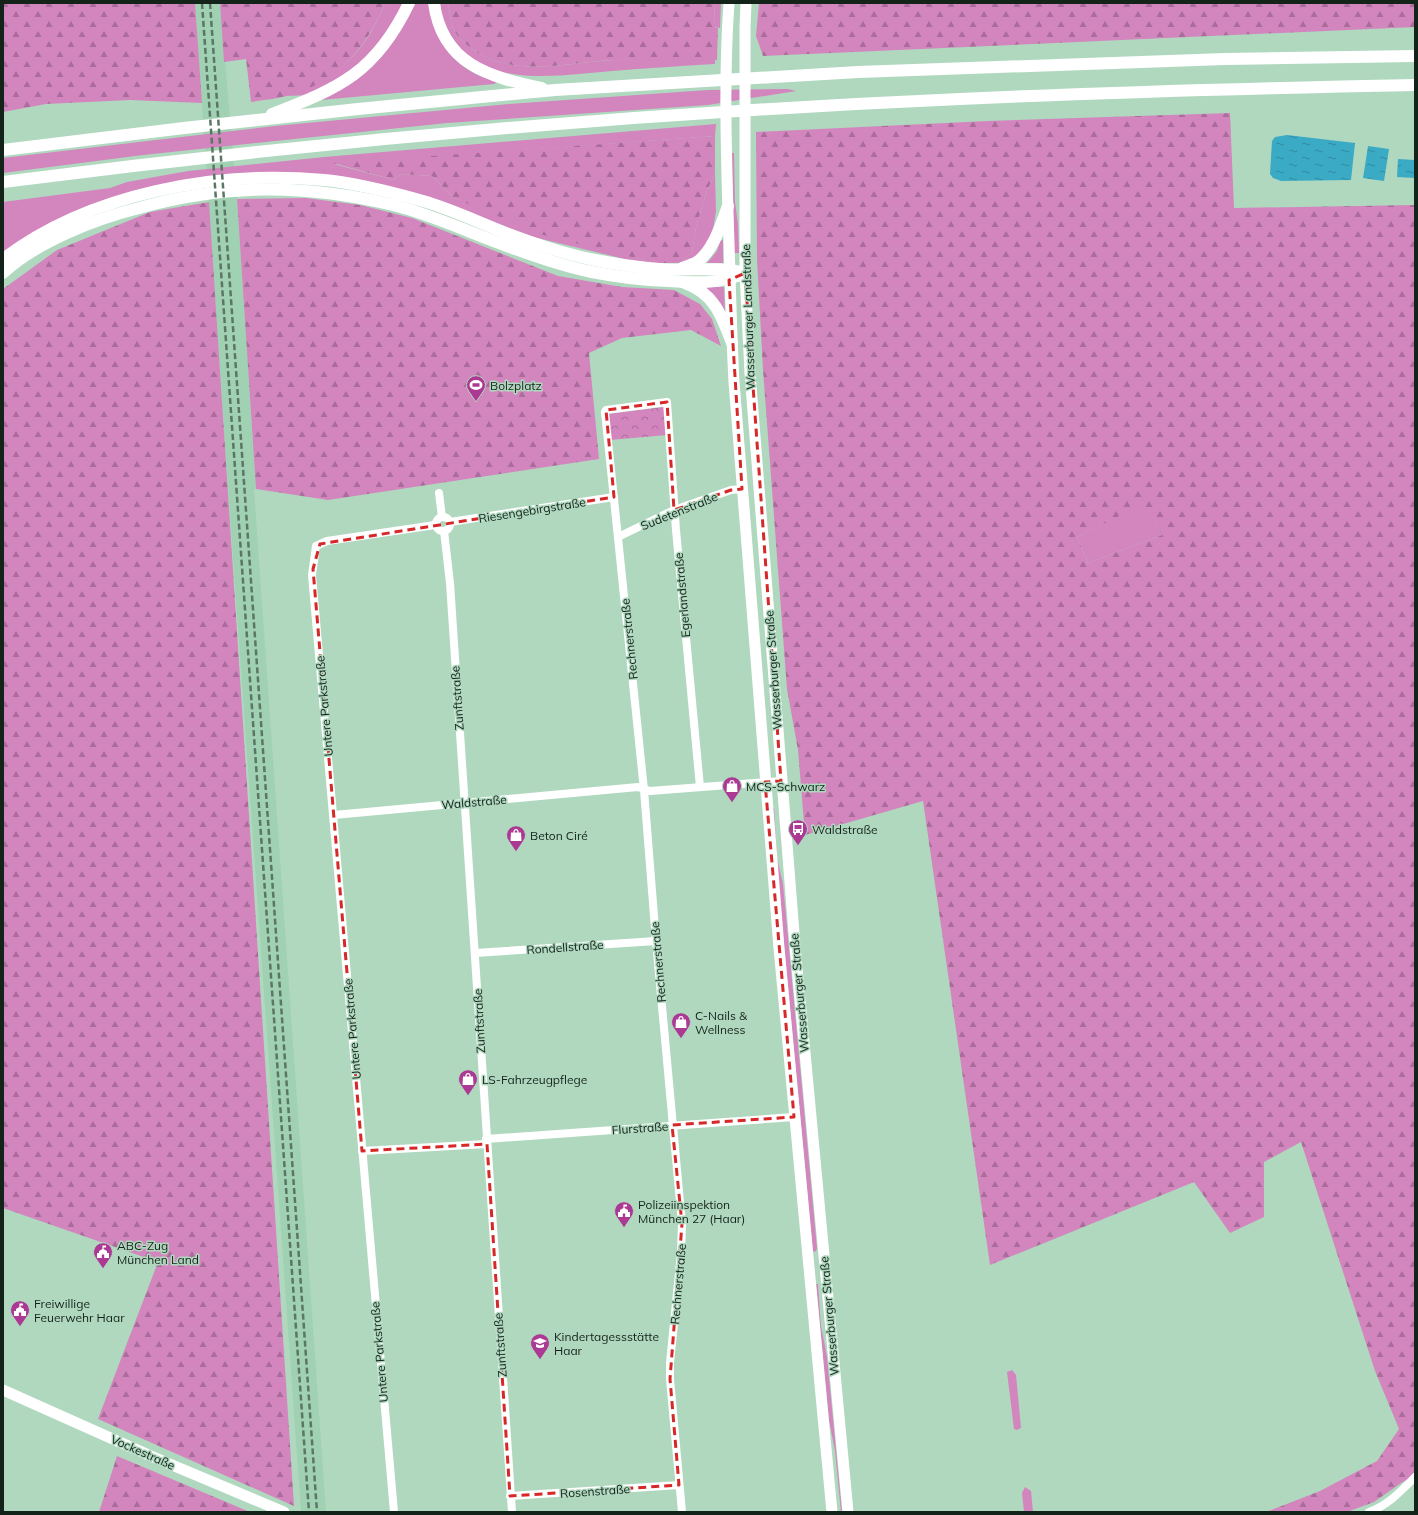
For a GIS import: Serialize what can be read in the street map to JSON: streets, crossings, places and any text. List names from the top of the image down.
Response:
{
  "streets": {
    "main road": ["Wasserburger Landstraße", "Wasserburger Straße", "Vockestraße"],
    "street": [
      "Riesengebirgstraße",
      "Sudetenstraße",
      "Egerlandstraße",
      "Rechnerstraße",
      "Zunftstraße",
      "Untere Parkstraße",
      "Waldstraße",
      "Rondellstraße",
      "Flurstraße",
      "Rosenstraße"
    ]
  },
  "crossings": [
    ["Wasserburger Landstraße", "Wasserburger Straße"],
    ["Riesengebirgstraße", "Rechnerstraße"],
    ["Riesengebirgstraße", "Zunftstraße"],
    ["Riesengebirgstraße", "Untere Parkstraße"],
    ["Sudetenstraße", "Egerlandstraße"],
    ["Sudetenstraße", "Rechnerstraße"],
    ["Sudetenstraße", "Wasserburger Straße"],
    ["Egerlandstraße", "Rechnerstraße"],
    ["Egerlandstraße", "Waldstraße"],
    ["Rechnerstraße", "Waldstraße"],
    ["Rechnerstraße", "Rondellstraße"],
    ["Rechnerstraße", "Flurstraße"],
    ["Rechnerstraße", "Rosenstraße"],
    ["Wasserburger Straße", "Waldstraße"],
    ["Wasserburger Straße", "Flurstraße"],
    ["Zunftstraße", "Untere Parkstraße"],
    ["Zunftstraße", "Waldstraße"],
    ["Zunftstraße", "Rondellstraße"],
    ["Zunftstraße", "Flurstraße"],
    ["Zunftstraße", "Rosenstraße"],
    ["Untere Parkstraße", "Waldstraße"],
    ["Untere Parkstraße", "Flurstraße"]
  ],
  "places": {
    "sports": ["Bolzplatz"],
    "shop": [
      "MCS-Schwarz",
      "Beton Ciré",
      "C-Nails & Wellness",
      "LS-Fahrzeugpflege"
    ],
    "bus stop": ["Waldstraße"],
    "public building": ["Polizeiinspektion München 27 (Haar)", "ABC-Zug München Land", "Freiwillige Feuerwehr Haar"],
    "school or university": ["Kindertagessstätte Haar"]
  }
}
